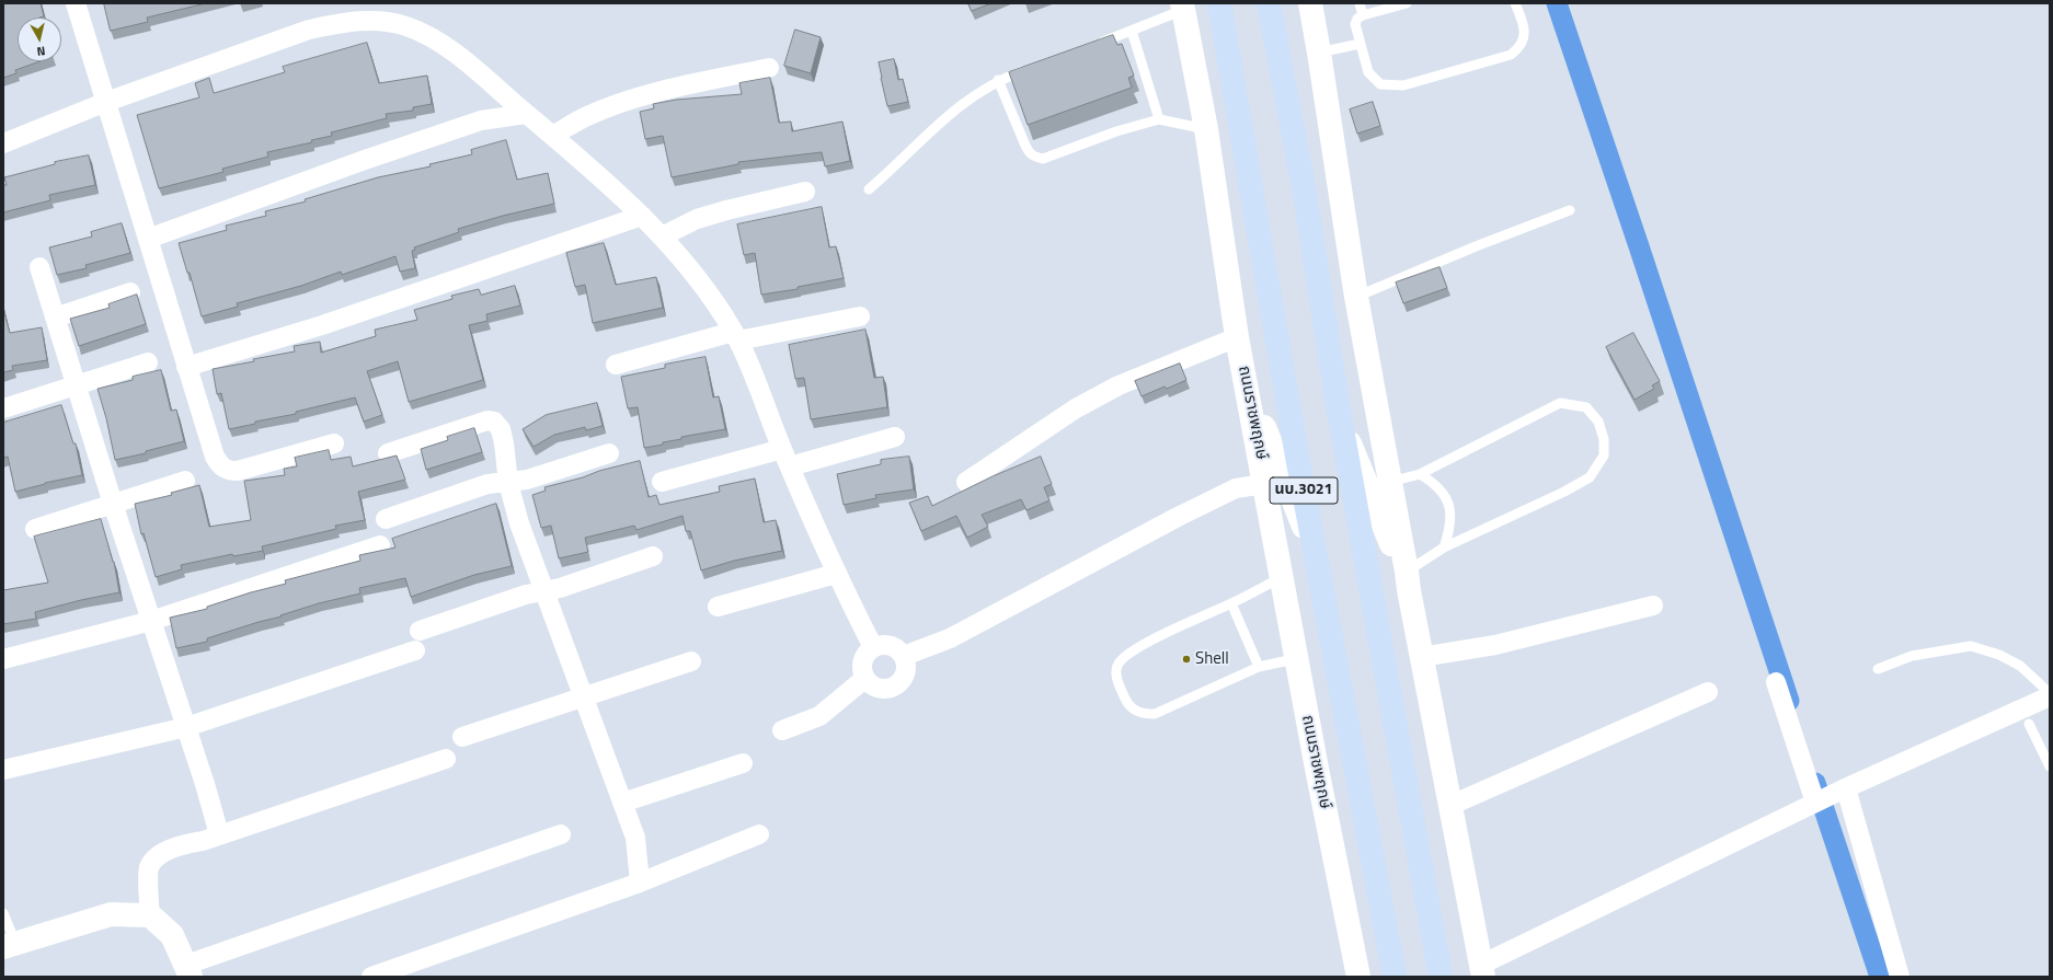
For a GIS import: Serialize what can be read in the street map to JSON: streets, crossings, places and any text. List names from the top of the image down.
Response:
{
  "streets": {
    "main road": ["ถนนราชพฤกษ์", "นบ.3021"]
  },
  "places": ["Shell"],
  "north": "bottom"
}
